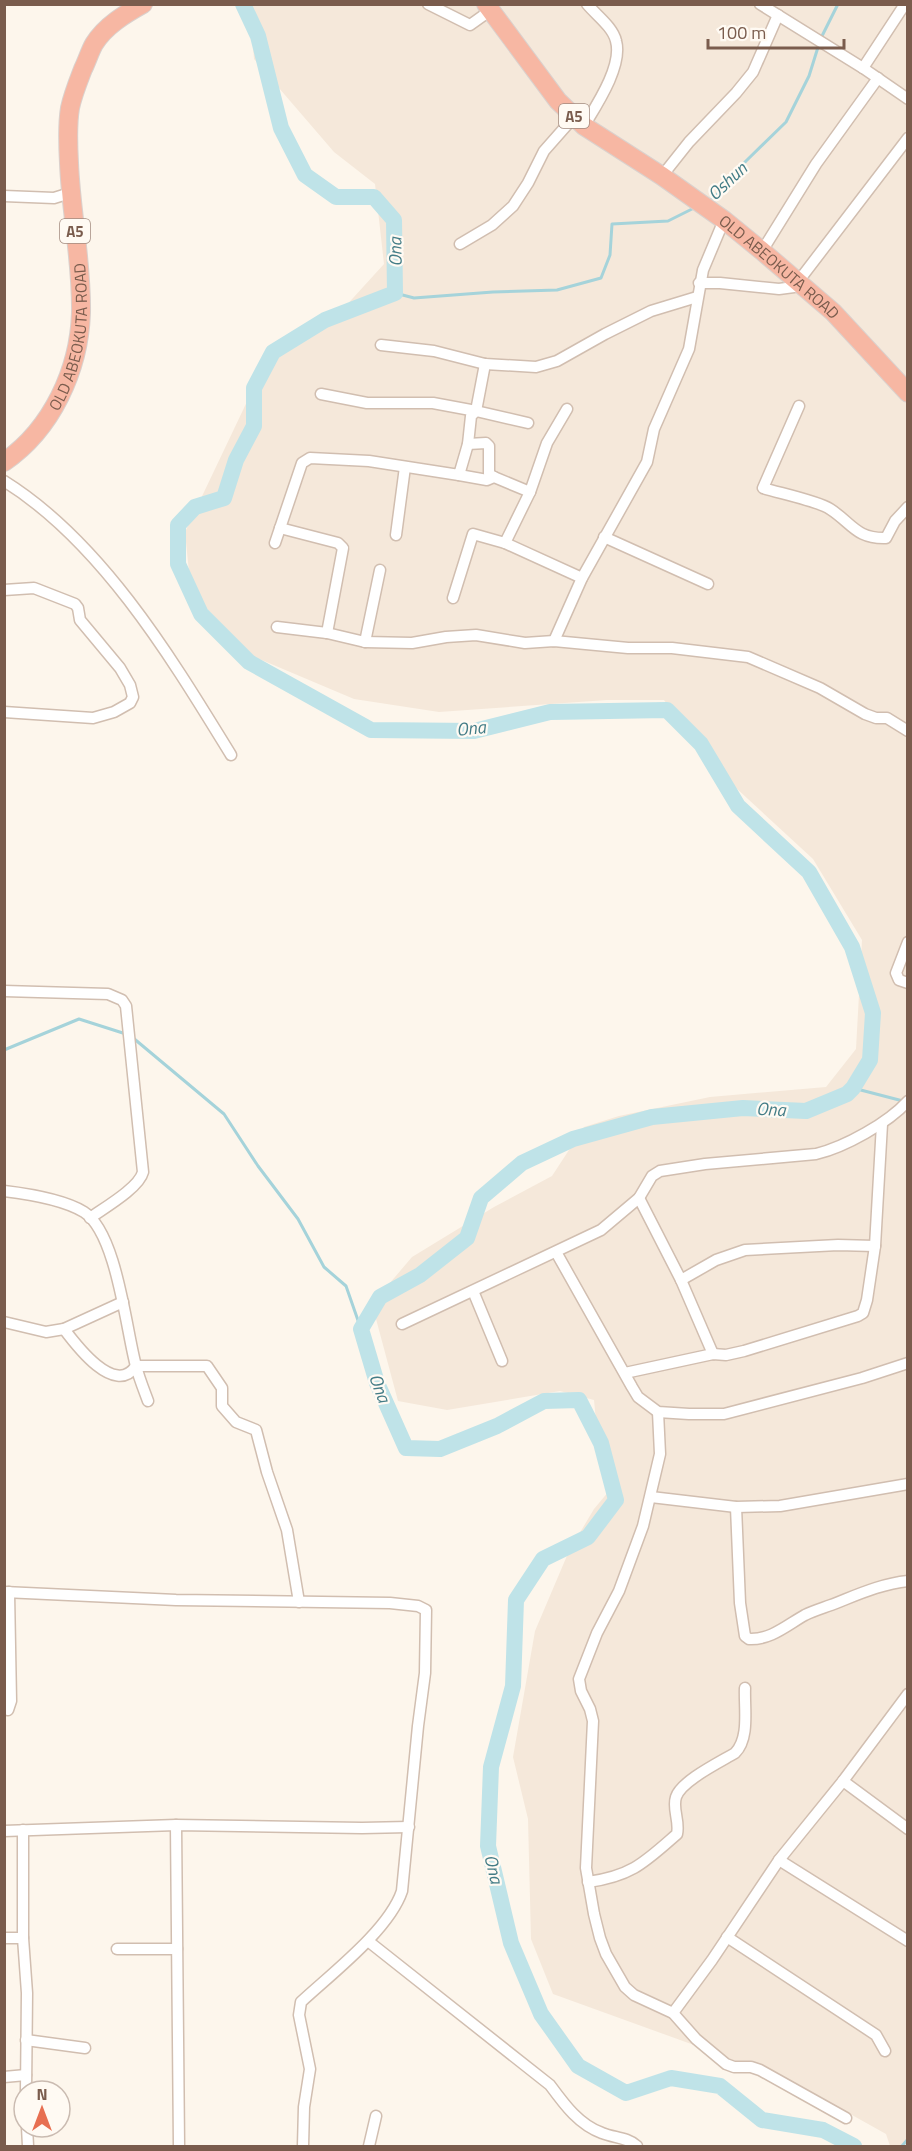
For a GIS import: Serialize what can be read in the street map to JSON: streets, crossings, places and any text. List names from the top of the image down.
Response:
{
  "streets": {
    "highway": ["A5", "OLD ABEOKUTA ROAD"]
  },
  "water": ["Oshun", "Ona"],
  "scale_bar": "100 m",
  "north": "top"
}
